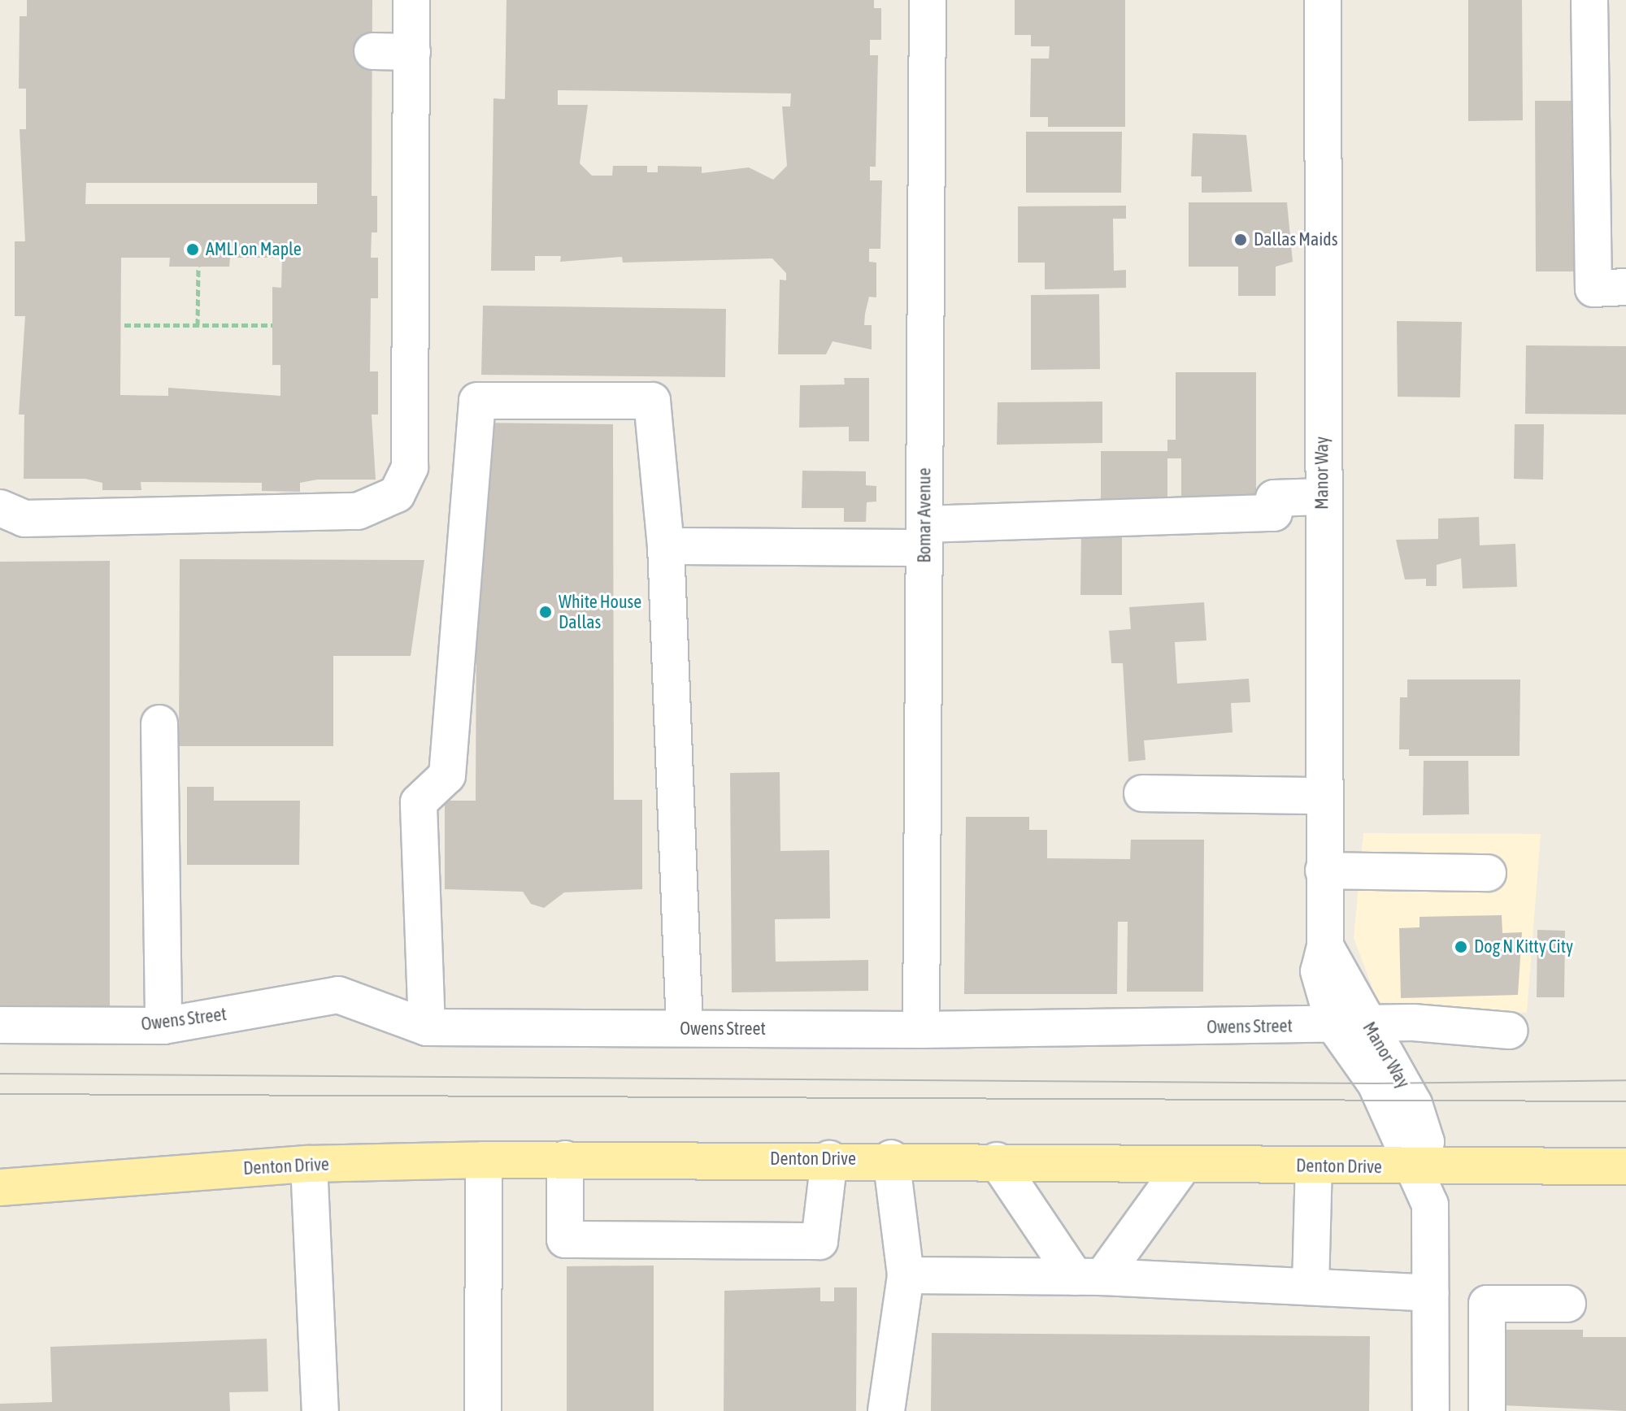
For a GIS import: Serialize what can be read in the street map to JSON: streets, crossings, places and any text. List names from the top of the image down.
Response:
{
  "streets": {
    "main road": ["Denton Drive"],
    "street": ["Manor Way", "Bomar Avenue", "Owens Street"]
  },
  "crossings": [
    ["Manor Way", "Owens Street"],
    ["Manor Way", "Denton Drive"],
    ["Bomar Avenue", "Owens Street"]
  ],
  "places": [
    "Dallas Maids",
    "AMLI on Maple",
    "White House Dallas",
    "Dog N Kitty City"
  ]
}
